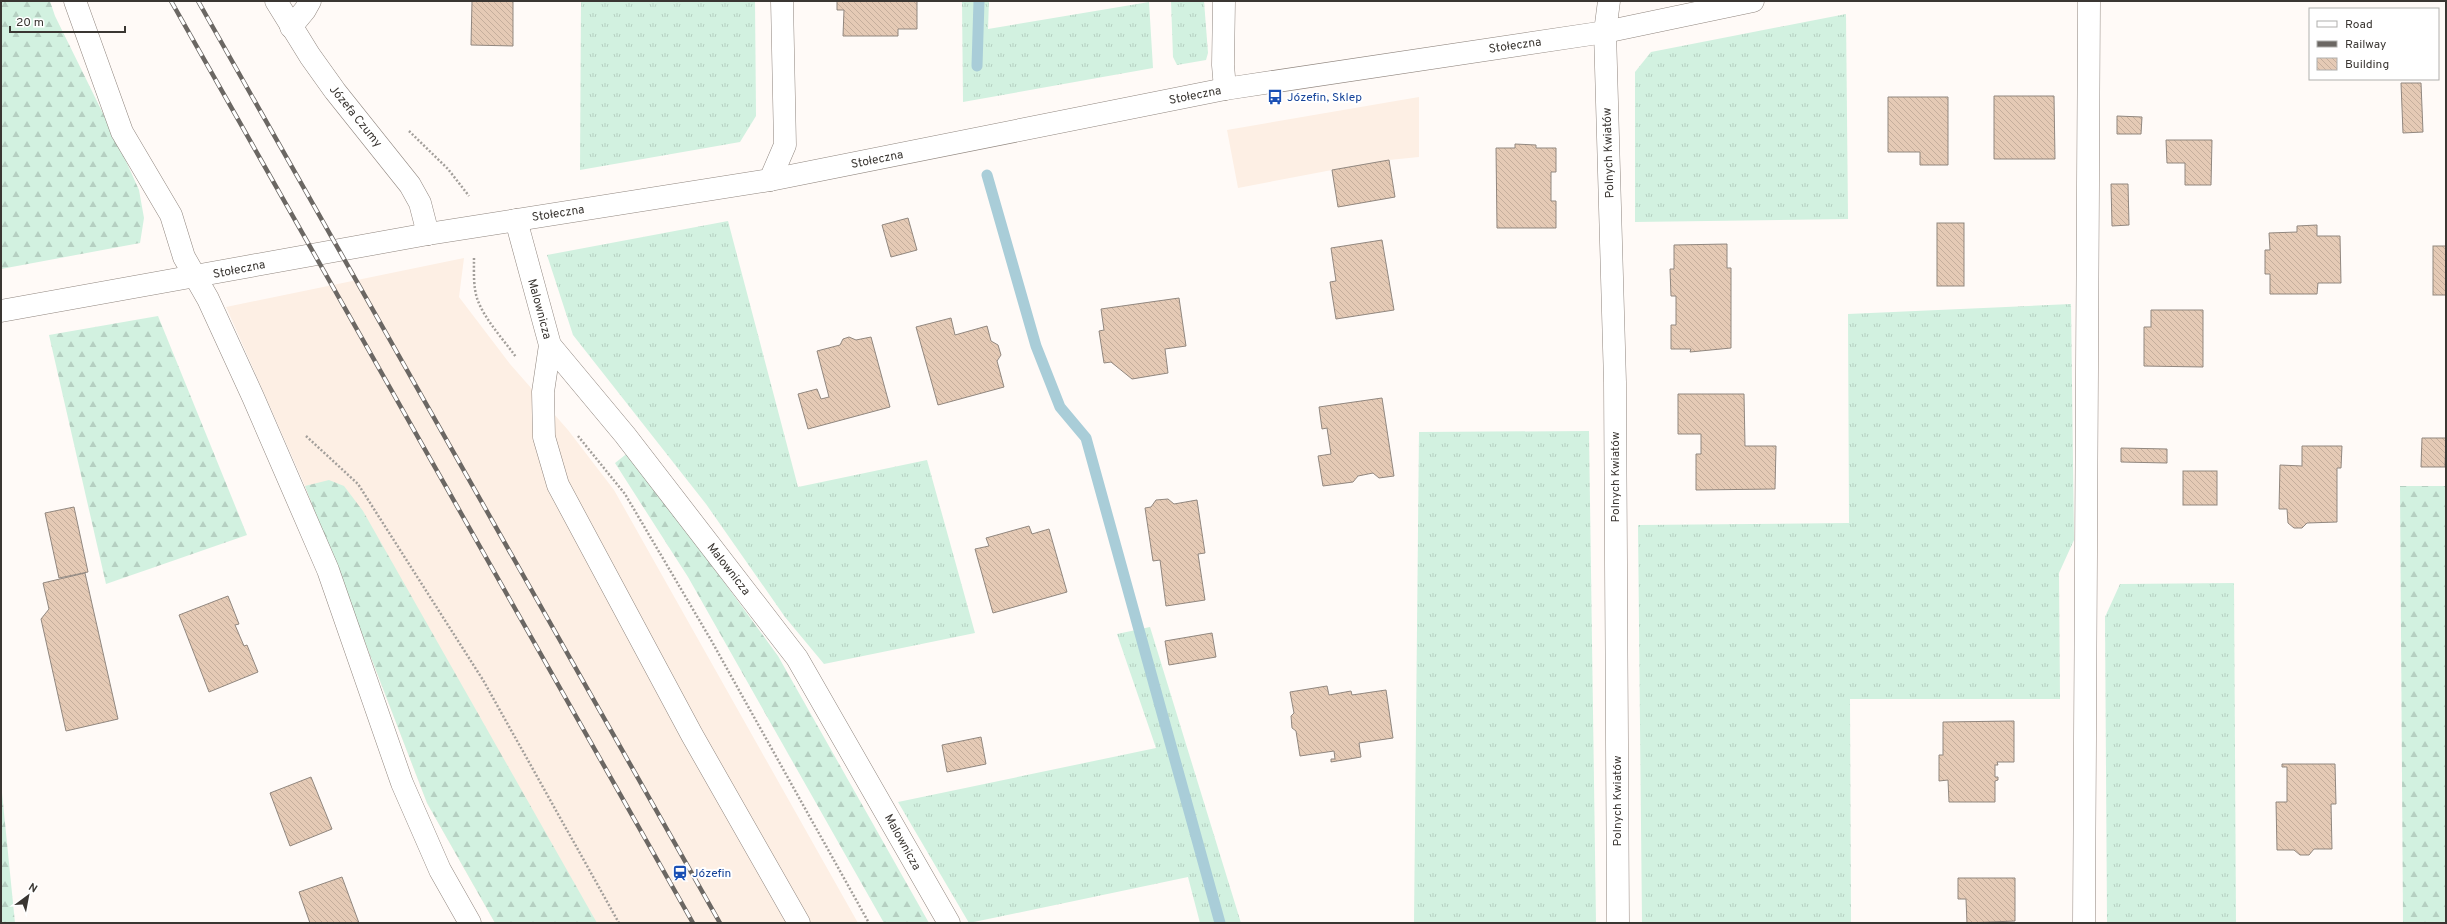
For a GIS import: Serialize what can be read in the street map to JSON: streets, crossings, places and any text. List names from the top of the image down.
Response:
{
  "streets": {
    "street": [
      "Stołeczna",
      "Józefa Czumy",
      "Polnych Kwiatów",
      "Malownicza"
    ]
  },
  "crossings": [
    ["Stołeczna", "Józefa Czumy"],
    ["Stołeczna", "Polnych Kwiatów"],
    ["Stołeczna", "Malownicza"]
  ],
  "places": {
    "bus stop": ["Józefin, Sklep"],
    "station": ["Józefin"]
  },
  "legend": ["Road", "Railway", "Building"],
  "scale_bar": "20 m",
  "north": "top right"
}
